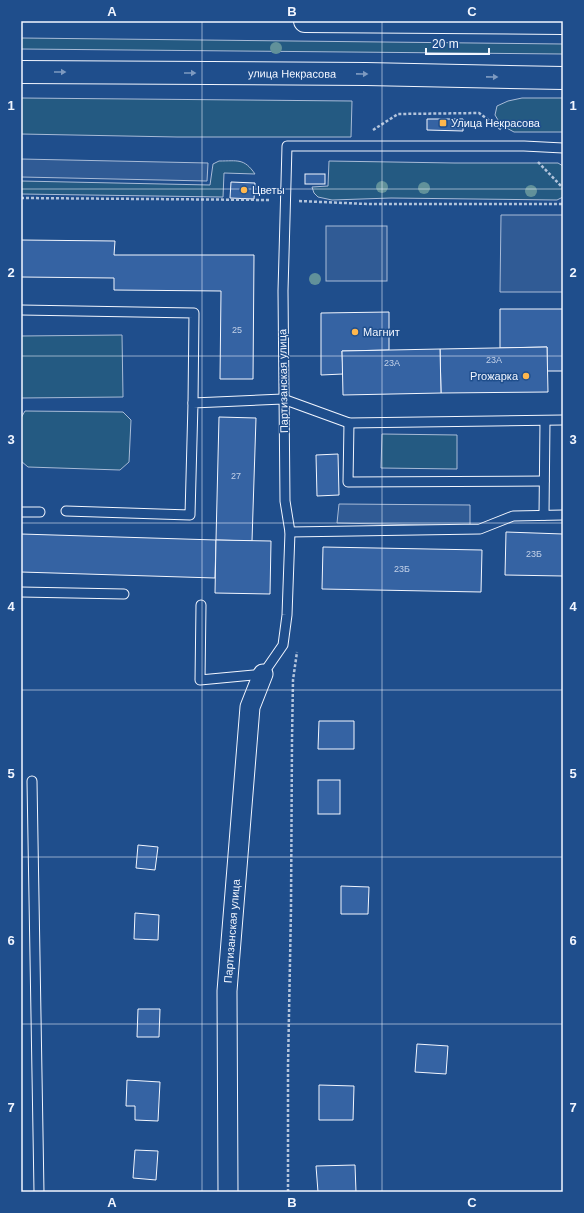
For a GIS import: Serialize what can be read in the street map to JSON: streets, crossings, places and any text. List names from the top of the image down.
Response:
{
  "streets": {
    "main road": ["улица Некрасова"],
    "street": ["Партизанская улица"]
  },
  "places": {
    "transit": ["Улица Некрасова"],
    "other": ["Цветы", "Магнит", "Proжарка"]
  },
  "house_numbers": [
    "25",
    "23А",
    "23А",
    "27",
    "23Б",
    "23Б"
  ],
  "scale_bar": "20 m",
  "grid": {
    "columns": ["A", "B", "C"],
    "rows": [
      "1",
      "2",
      "3",
      "4",
      "5",
      "6",
      "7"
    ]
  }
}
